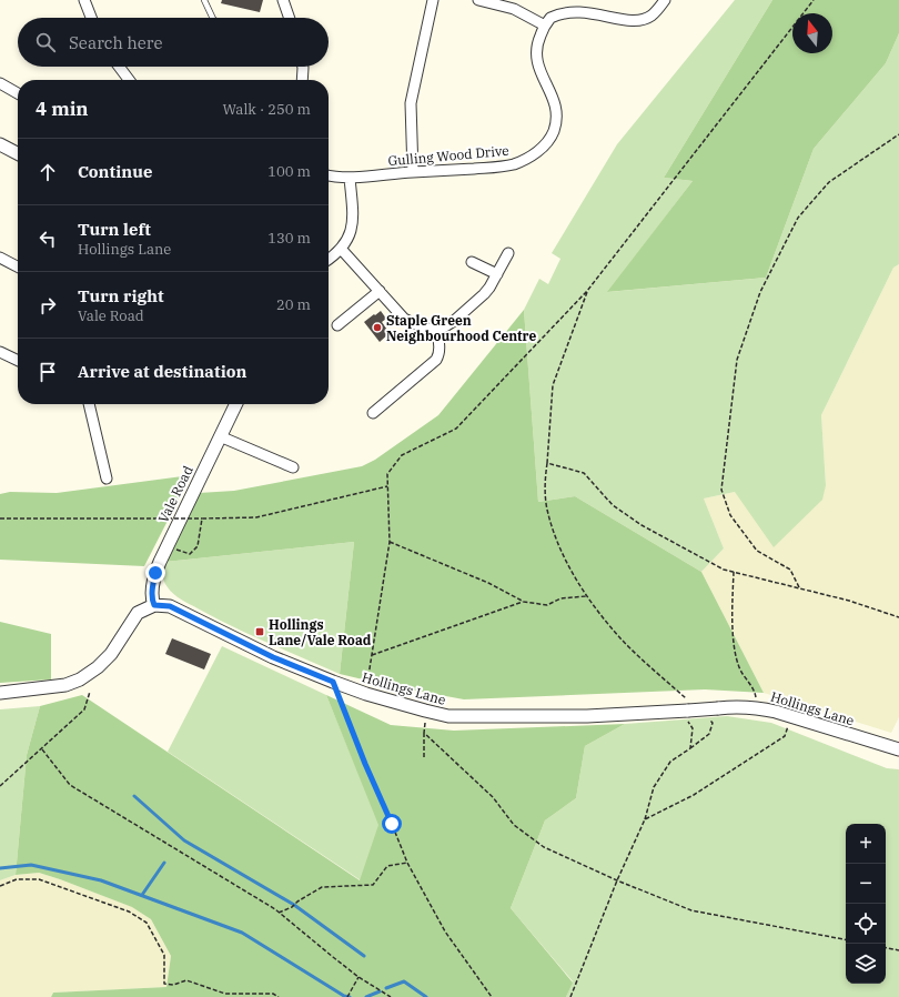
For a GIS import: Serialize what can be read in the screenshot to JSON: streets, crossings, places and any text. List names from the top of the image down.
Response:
{
  "streets": {
    "street": ["Gulling Wood Drive", "Vale Road", "Hollings Lane"]
  },
  "crossings": [
    ["Vale Road", "Hollings Lane"]
  ],
  "places": {
    "other": ["Staple Green Neighbourhood Centre"],
    "transit": ["Hollings Lane/Vale Road"]
  },
  "north": "top",
  "page": {
    "search": "Search here",
    "heading": ["4 min", "Walk · 250 m"],
    "list": [
      ["Continue", "100 m"],
      ["Turn left", "Hollings Lane", "130 m"],
      ["Turn right", "Vale Road", "20 m"],
      "Arrive at destination"
    ],
    "map_buttons": ["+", "−"]
  }
}
